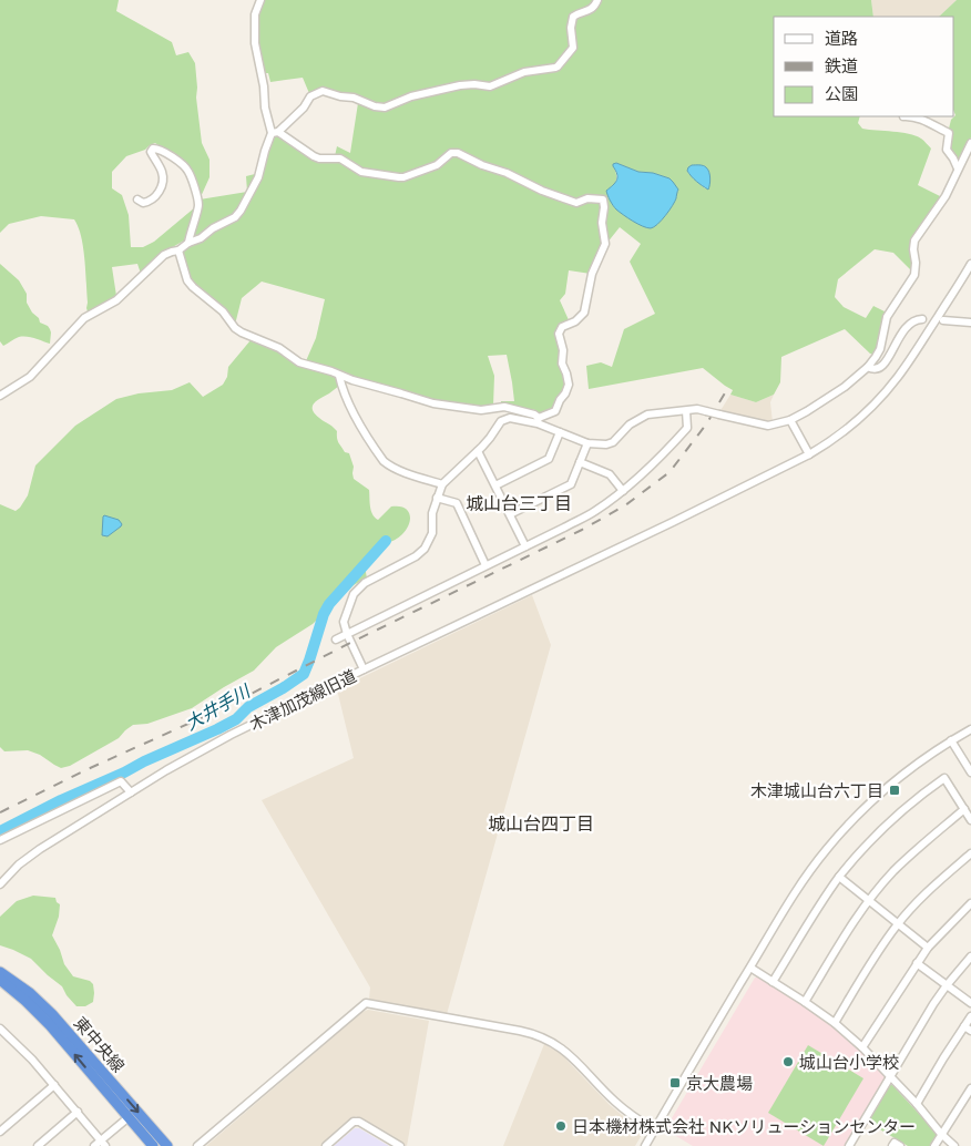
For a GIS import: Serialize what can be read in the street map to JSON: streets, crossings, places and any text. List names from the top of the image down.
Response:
{
  "streets": {
    "highway": ["東中央線"],
    "street": ["木津加茂線旧道"]
  },
  "districts": ["城山台三丁目", "城山台四丁目"],
  "water": ["大井手川"],
  "places": {
    "transit": ["木津城山台六丁目", "京大農場"],
    "other": ["城山台小学校", "日本機材株式会社 NKソリューションセンター"]
  },
  "legend": ["道路", "鉄道", "公園"]
}
